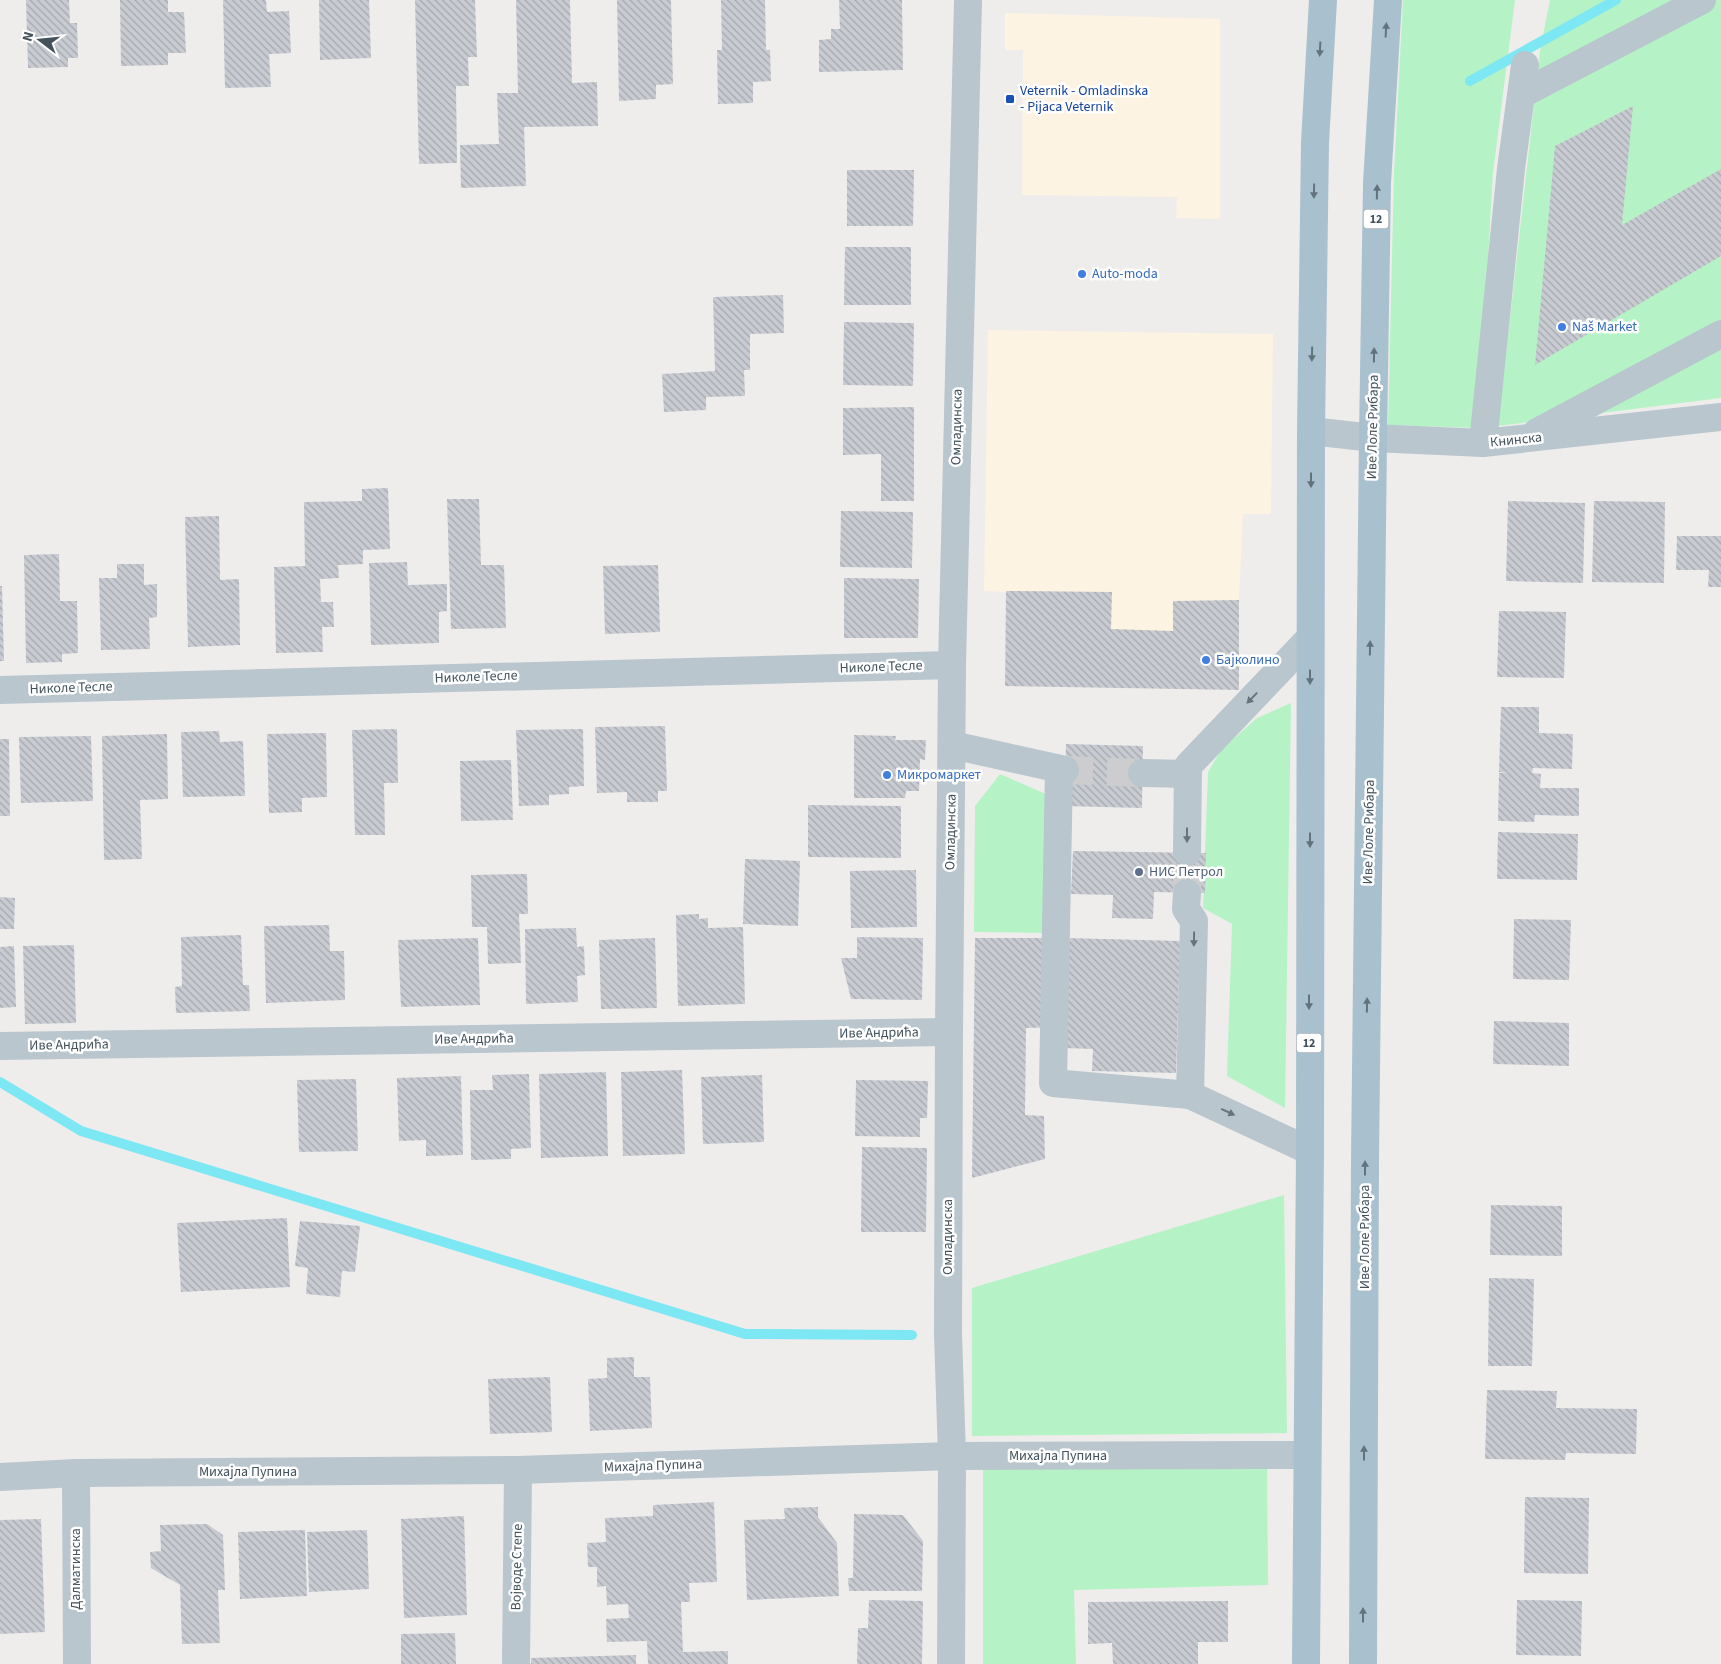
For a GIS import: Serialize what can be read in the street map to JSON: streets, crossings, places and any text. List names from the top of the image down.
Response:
{
  "streets": {
    "main road": ["12", "Иве Лоле Рибара"],
    "street": [
      "Омладинска",
      "Книнска",
      "Николе Тесле",
      "Иве Андрића",
      "Михајла Пупина",
      "Војводе Степе",
      "Далматинска"
    ]
  },
  "crossings": [
    ["12", "Книнска"],
    ["12", "Михајла Пупина"],
    ["Омладинска", "Николе Тесле"],
    ["Омладинска", "Иве Андрића"],
    ["Омладинска", "Михајла Пупина"],
    ["Иве Лоле Рибара", "Книнска"],
    ["Михајла Пупина", "Војводе Степе"],
    ["Михајла Пупина", "Далматинска"]
  ],
  "places": {
    "transit": ["Veternik - Omladinska - Pijaca Veternik"],
    "other": [
      "Auto-moda",
      "Naš Market",
      "Бајколино",
      "Микромаркет",
      "НИС Петрол"
    ]
  },
  "north": "left"
}
